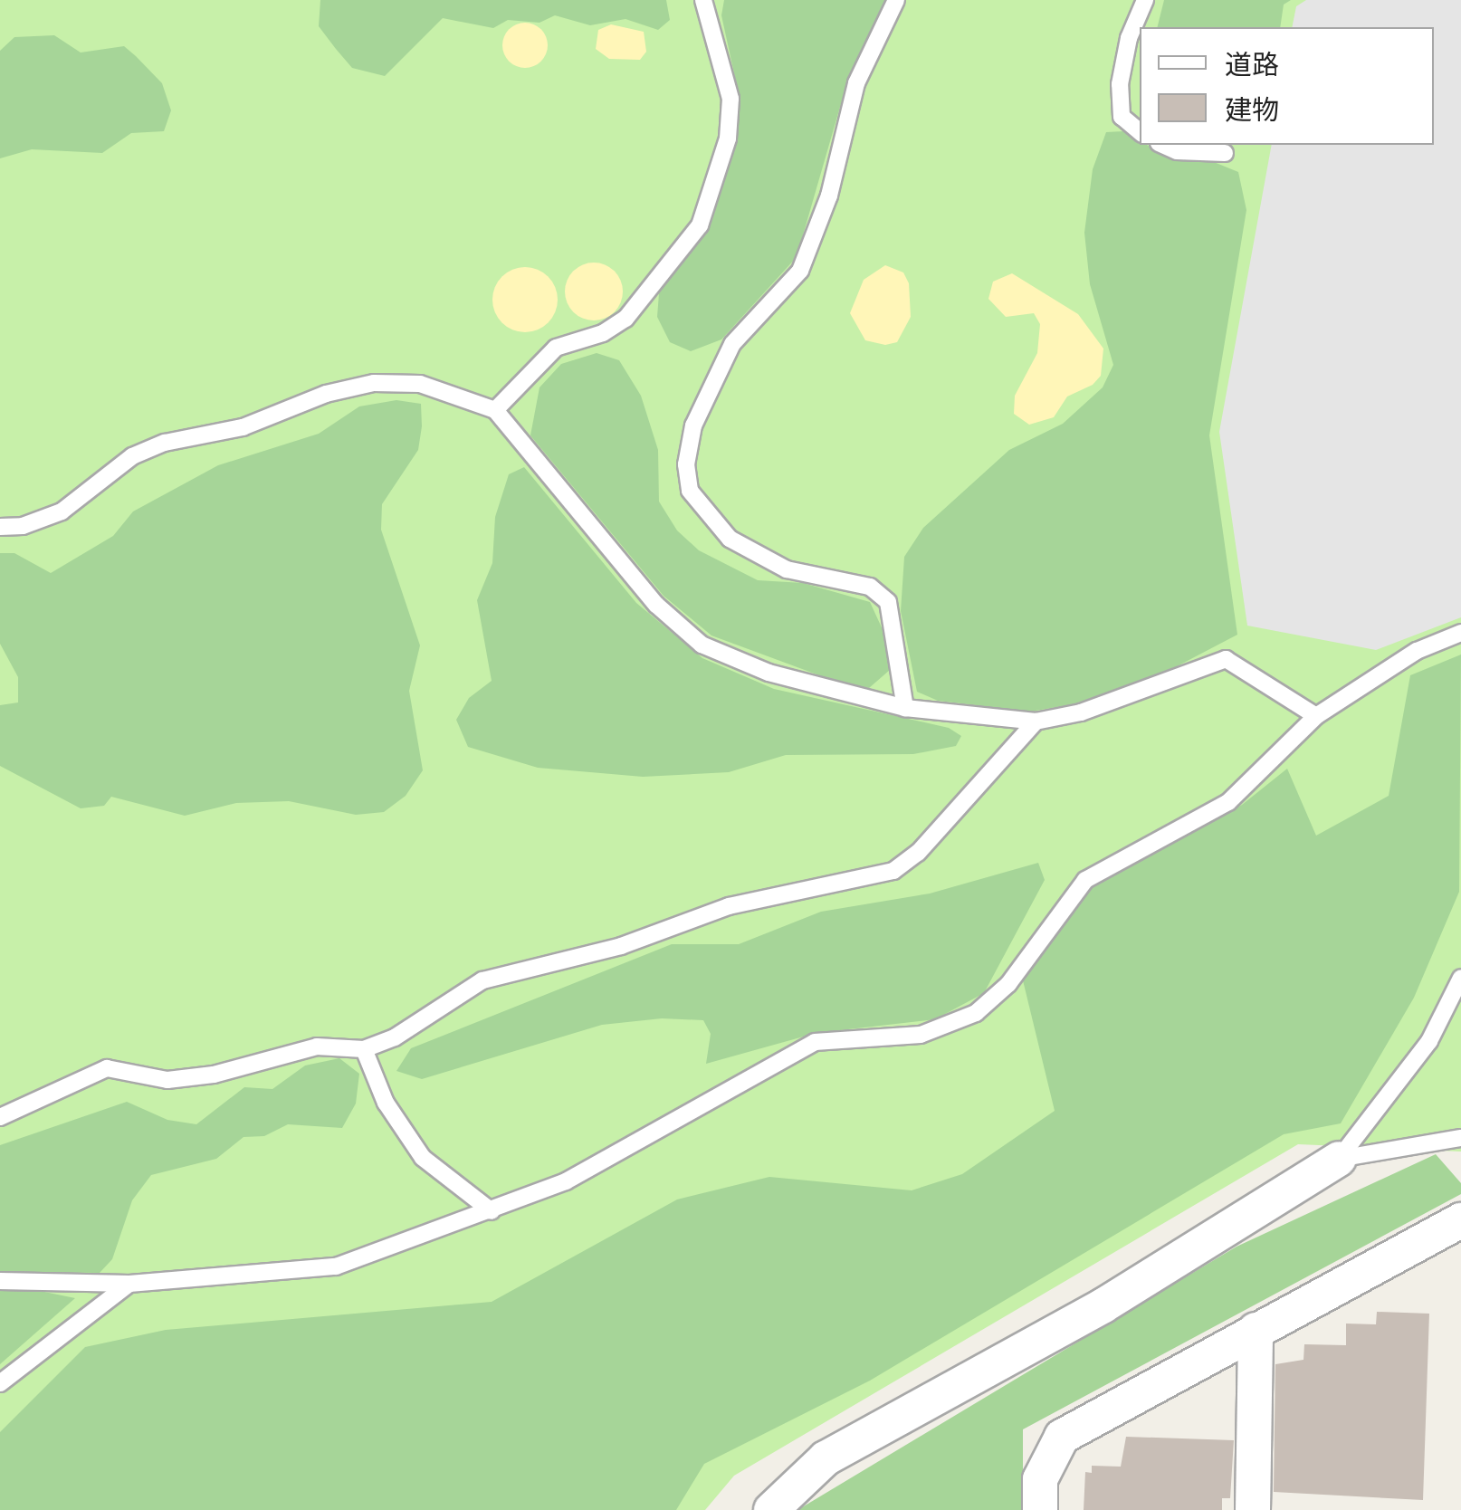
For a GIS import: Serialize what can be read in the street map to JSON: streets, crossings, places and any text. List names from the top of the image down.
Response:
{
  "legend": ["道路", "建物"]
}
